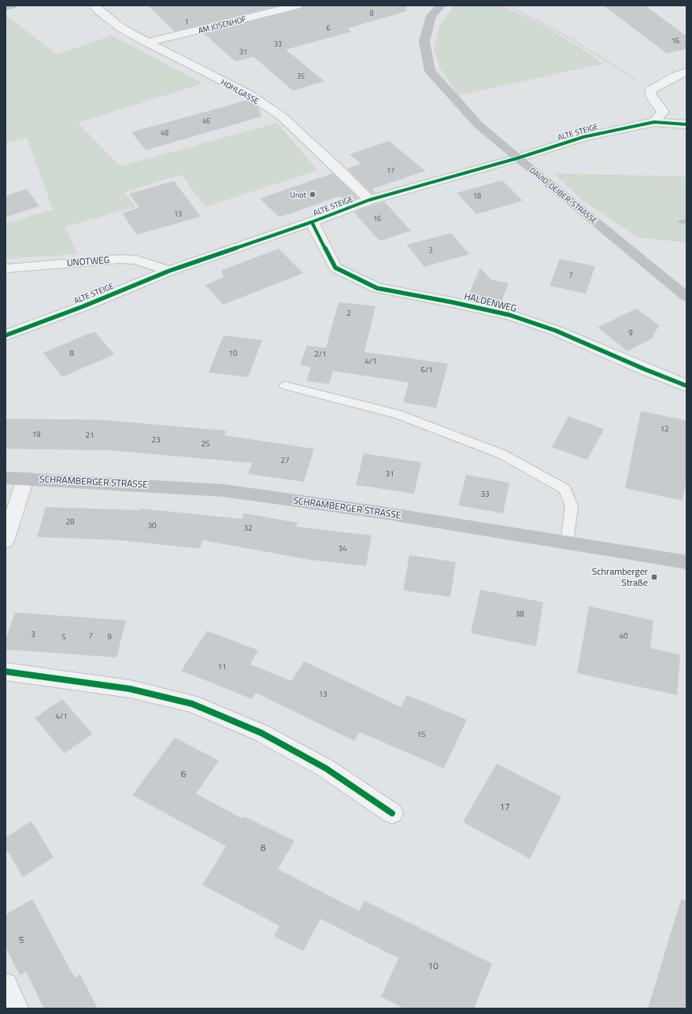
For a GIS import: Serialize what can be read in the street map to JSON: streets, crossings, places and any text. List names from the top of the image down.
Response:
{
  "streets": {
    "street": [
      "AM JOSENHOF",
      "HOHLGASSE",
      "ALTE STEIGE",
      "DAVID-DEIBER-STRASSE",
      "UNOTWEG",
      "HALDENWEG",
      "SCHRAMBERGER STRASSE"
    ]
  },
  "crossings": [
    ["AM JOSENHOF", "HOHLGASSE"],
    ["HOHLGASSE", "ALTE STEIGE"],
    ["ALTE STEIGE", "DAVID-DEIBER-STRASSE"],
    ["ALTE STEIGE", "UNOTWEG"],
    ["ALTE STEIGE", "HALDENWEG"]
  ],
  "places": {
    "other": ["Unot"],
    "transit": ["Schramberger Straße"]
  },
  "house_numbers": [
    "8",
    "1",
    "6",
    "16",
    "33",
    "31",
    "35",
    "46",
    "48",
    "17",
    "18",
    "13",
    "16",
    "3",
    "7",
    "2",
    "9",
    "8",
    "10",
    "2/1",
    "4/1",
    "6/1",
    "12",
    "19",
    "21",
    "23",
    "25",
    "27",
    "31",
    "33",
    "28",
    "30",
    "32",
    "34",
    "38",
    "3",
    "7",
    "40",
    "5",
    "9",
    "11",
    "13",
    "4/1",
    "15",
    "6",
    "17",
    "8",
    "5",
    "10"
  ]
}
